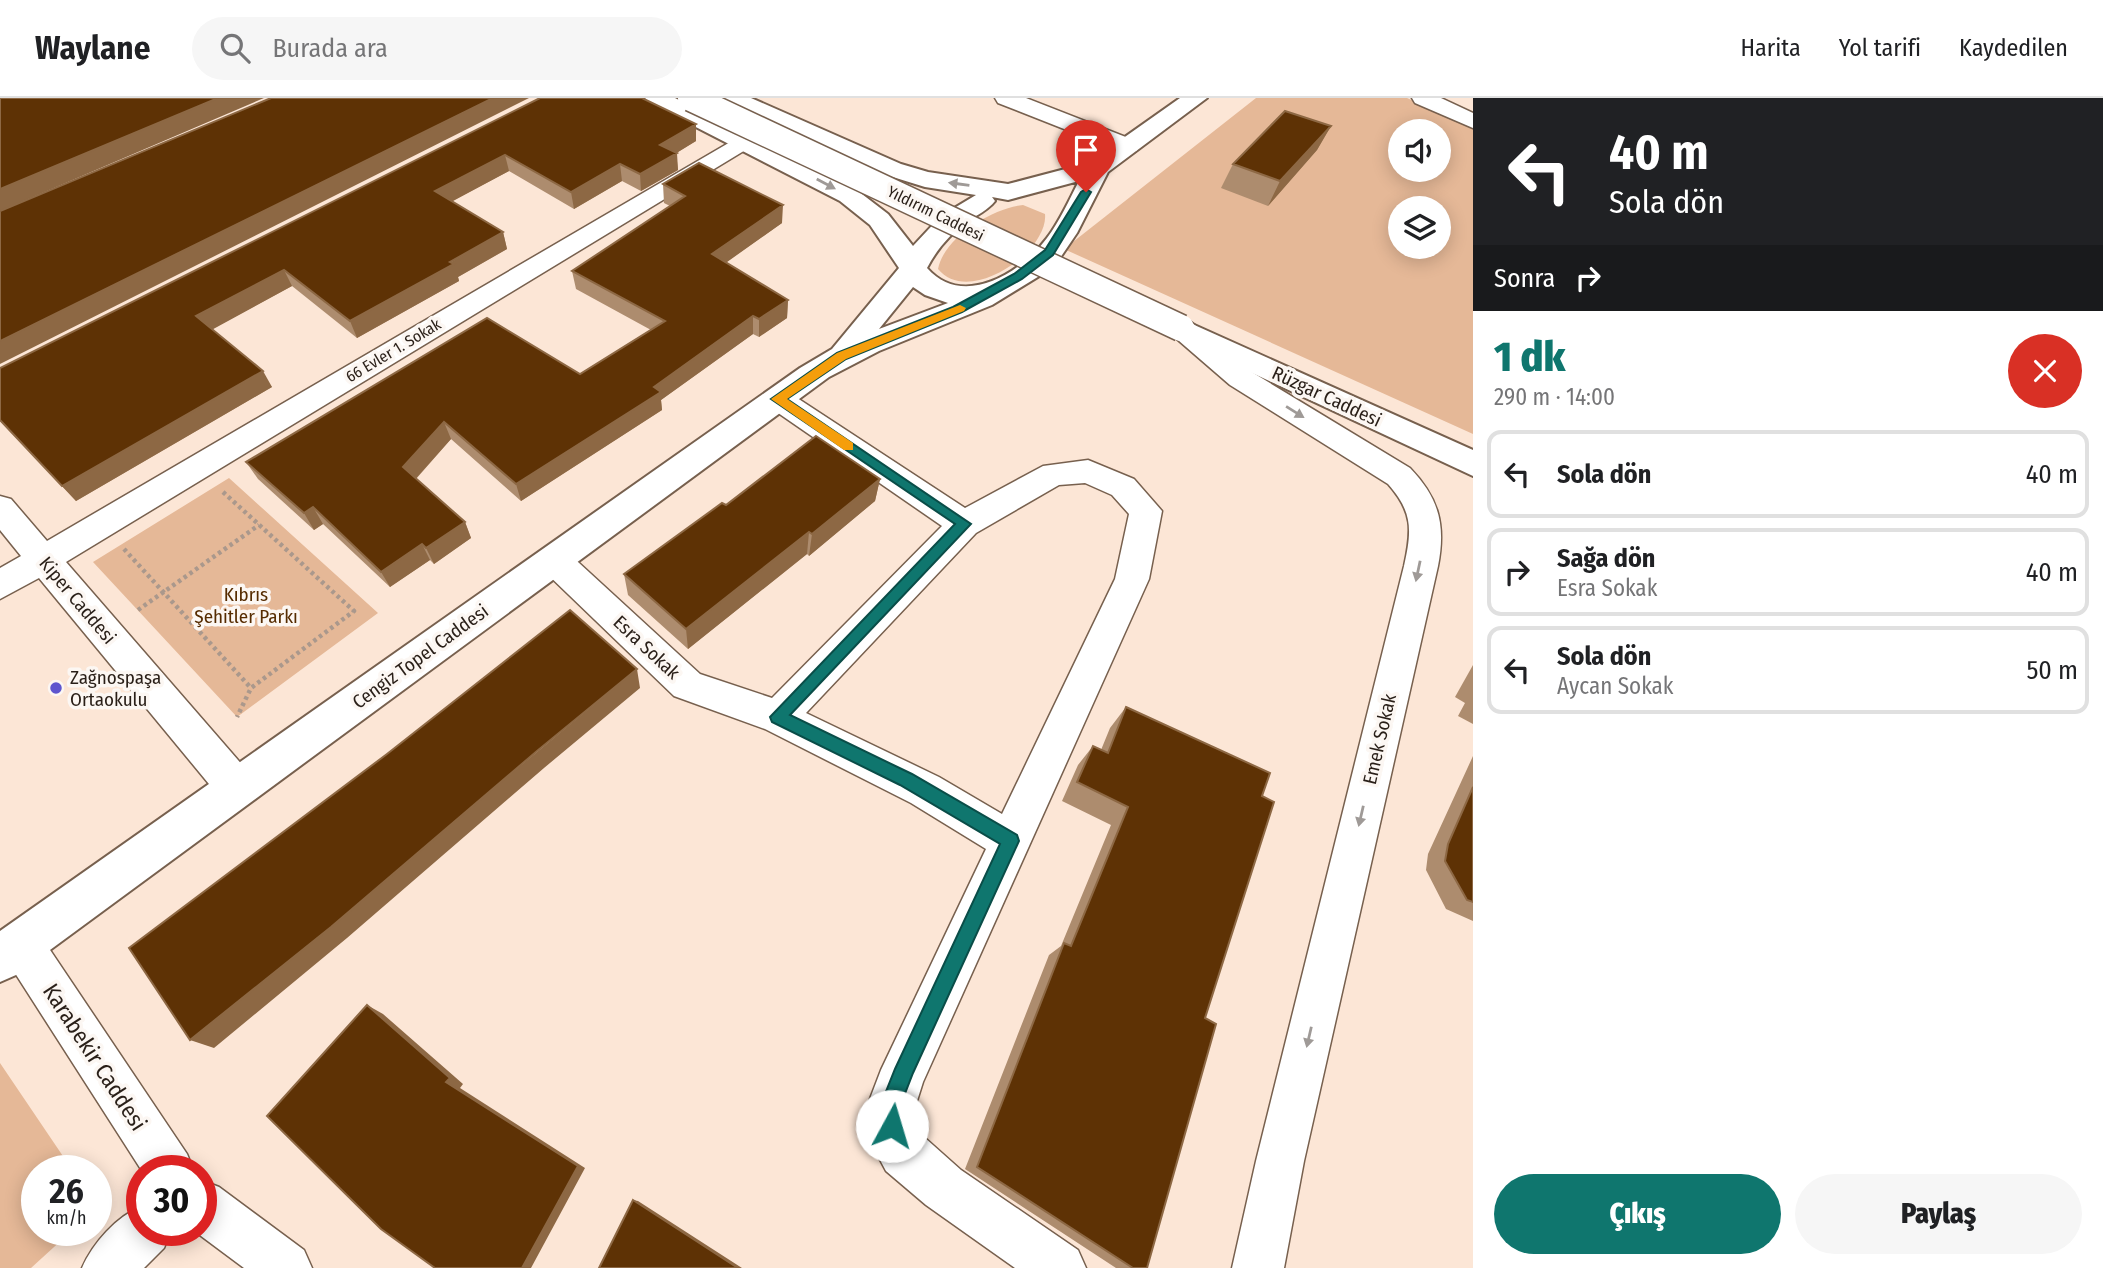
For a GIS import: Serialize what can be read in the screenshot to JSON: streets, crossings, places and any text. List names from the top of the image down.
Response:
{
  "streets": {
    "main road": ["Yıldırım Caddesi", "Rüzgar Caddesi", "Cengiz Topel Caddesi"],
    "street": [
      "66 Evler 1. Sokak",
      "Kiper Caddesi",
      "Esra Sokak",
      "Emek Sokak",
      "Karabekir Caddesi"
    ]
  },
  "crossings": [
    ["Yıldırım Caddesi", "Rüzgar Caddesi"],
    ["Yıldırım Caddesi", "Emek Sokak"],
    ["66 Evler 1. Sokak", "Kiper Caddesi"],
    ["Rüzgar Caddesi", "Emek Sokak"],
    ["Kiper Caddesi", "Cengiz Topel Caddesi"],
    ["Esra Sokak", "Cengiz Topel Caddesi"],
    ["Cengiz Topel Caddesi", "Karabekir Caddesi"]
  ],
  "one_way": ["Emek Sokak"],
  "parks": ["Kıbrıs Şehitler Parkı"],
  "places": ["Zağnospaşa Ortaokulu"],
  "page": {
    "header": "Waylane",
    "search": "Burada ara",
    "nav": ["Harita", "Yol tarifi", "Kaydedilen"],
    "turn": ["40 m", "Sola dön"],
    "then": "Sonra",
    "heading": ["1 dk", "290 m · 14:00"],
    "list": [
      {
        "name": "Sola dön",
        "value": "40 m"
      },
      {
        "name": "Sağa dön",
        "note": "Esra Sokak",
        "value": "40 m"
      },
      {
        "name": "Sola dön",
        "note": "Aycan Sokak",
        "value": "50 m"
      }
    ],
    "speed": "26 km/h",
    "limit": "30",
    "buttons": ["Çıkış", "Paylaş"]
  }
}
